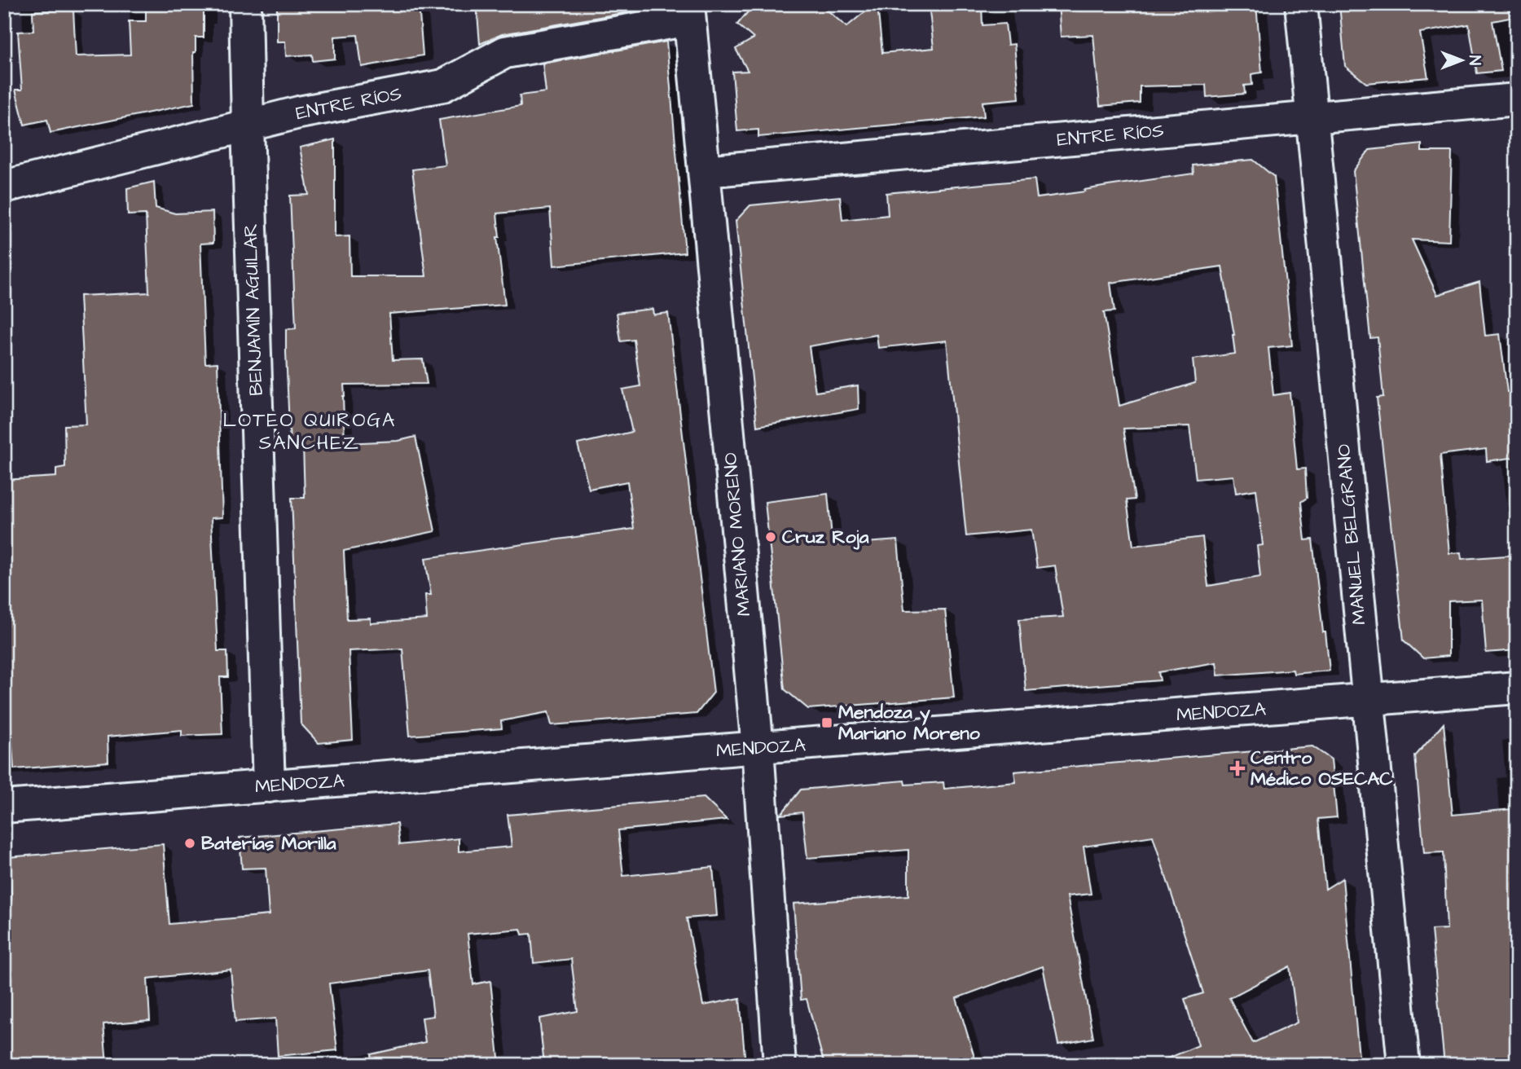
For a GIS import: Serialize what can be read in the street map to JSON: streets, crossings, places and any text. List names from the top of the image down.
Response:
{
  "streets": {
    "street": [
      "ENTRE RÍOS",
      "BENJAMÍN AGUILAR",
      "MARIANO MORENO",
      "MANUEL BELGRANO",
      "MENDOZA"
    ]
  },
  "crossings": [
    ["ENTRE RÍOS", "BENJAMÍN AGUILAR"],
    ["ENTRE RÍOS", "MARIANO MORENO"],
    ["ENTRE RÍOS", "MANUEL BELGRANO"],
    ["BENJAMÍN AGUILAR", "MENDOZA"],
    ["MARIANO MORENO", "MENDOZA"],
    ["MANUEL BELGRANO", "MENDOZA"]
  ],
  "districts": ["LOTEO QUIROGA SÁNCHEZ"],
  "places": {
    "other": ["Cruz Roja", "Baterías Morilla"],
    "transit": ["Mendoza y Mariano Moreno"],
    "health": ["Centro Médico OSECAC"]
  },
  "north": "right"
}
